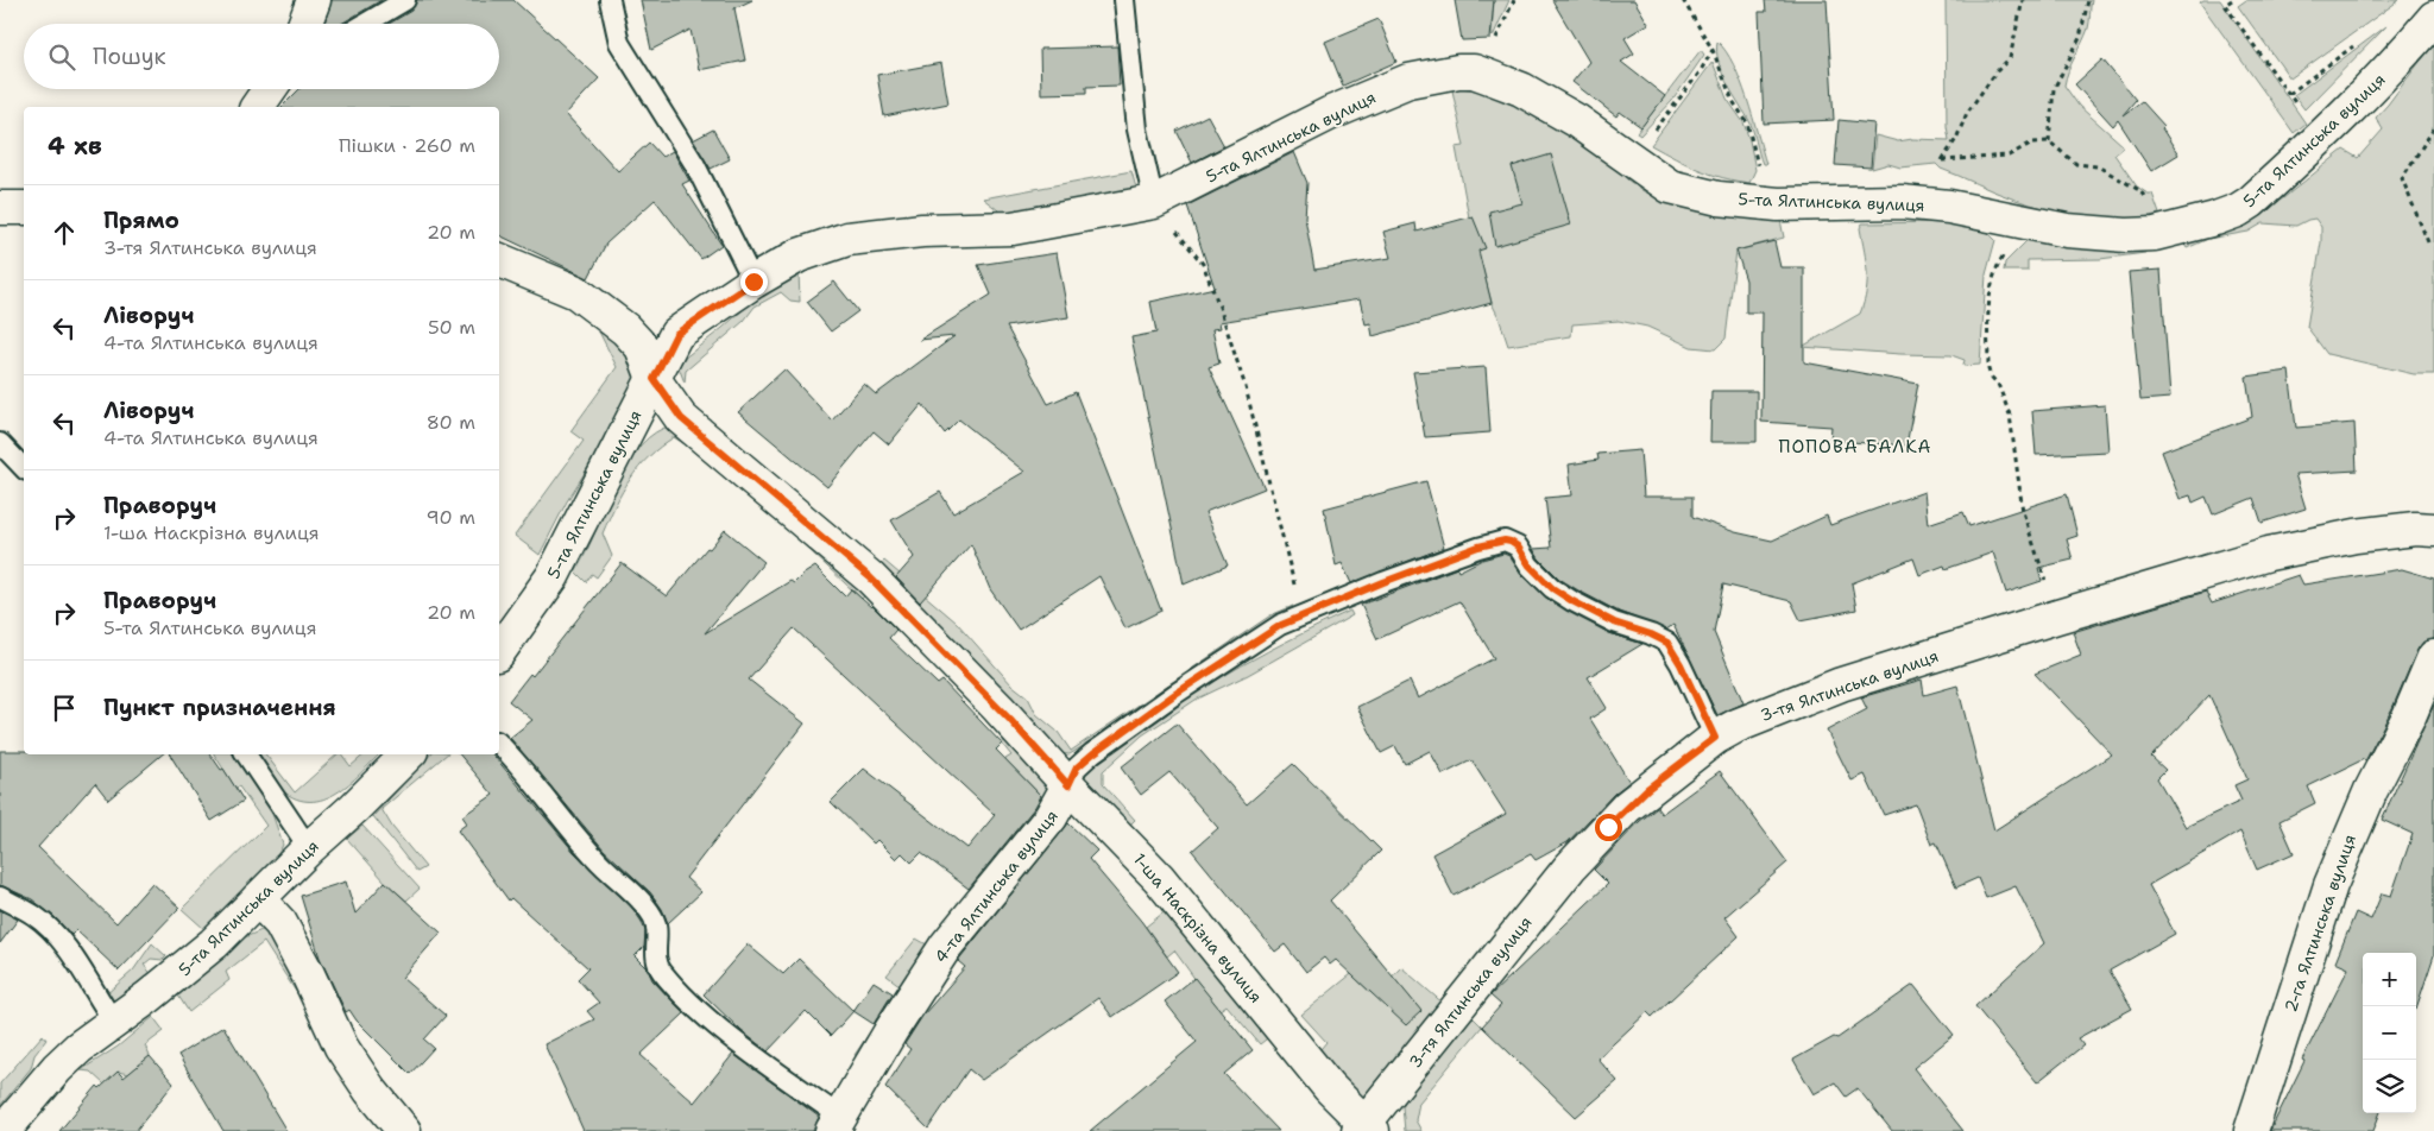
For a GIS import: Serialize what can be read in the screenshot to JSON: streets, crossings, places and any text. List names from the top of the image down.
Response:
{
  "streets": {
    "street": [
      "5-та Ялтинська вулиця",
      "3-тя Ялтинська вулиця",
      "4-та Ялтинська вулиця",
      "2-га Ялтинська вулиця",
      "1-ша Наскрізна вулиця"
    ]
  },
  "crossings": [
    ["5-та Ялтинська вулиця", "1-ша Наскрізна вулиця"],
    ["3-тя Ялтинська вулиця", "4-та Ялтинська вулиця"],
    ["3-тя Ялтинська вулиця", "1-ша Наскрізна вулиця"],
    ["4-та Ялтинська вулиця", "1-ша Наскрізна вулиця"]
  ],
  "districts": ["ПОПОВА БАЛКА"],
  "page": {
    "search": "Пошук",
    "heading": ["4 хв", "Пішки · 260 m"],
    "list": [
      ["Прямо", "3-тя Ялтинська вулиця", "20 m"],
      ["Ліворуч", "4-та Ялтинська вулиця", "50 m"],
      ["Ліворуч", "4-та Ялтинська вулиця", "80 m"],
      ["Праворуч", "1-ша Наскрізна вулиця", "90 m"],
      ["Праворуч", "5-та Ялтинська вулиця", "20 m"],
      "Пункт призначення"
    ],
    "map_buttons": ["+", "−"]
  }
}
